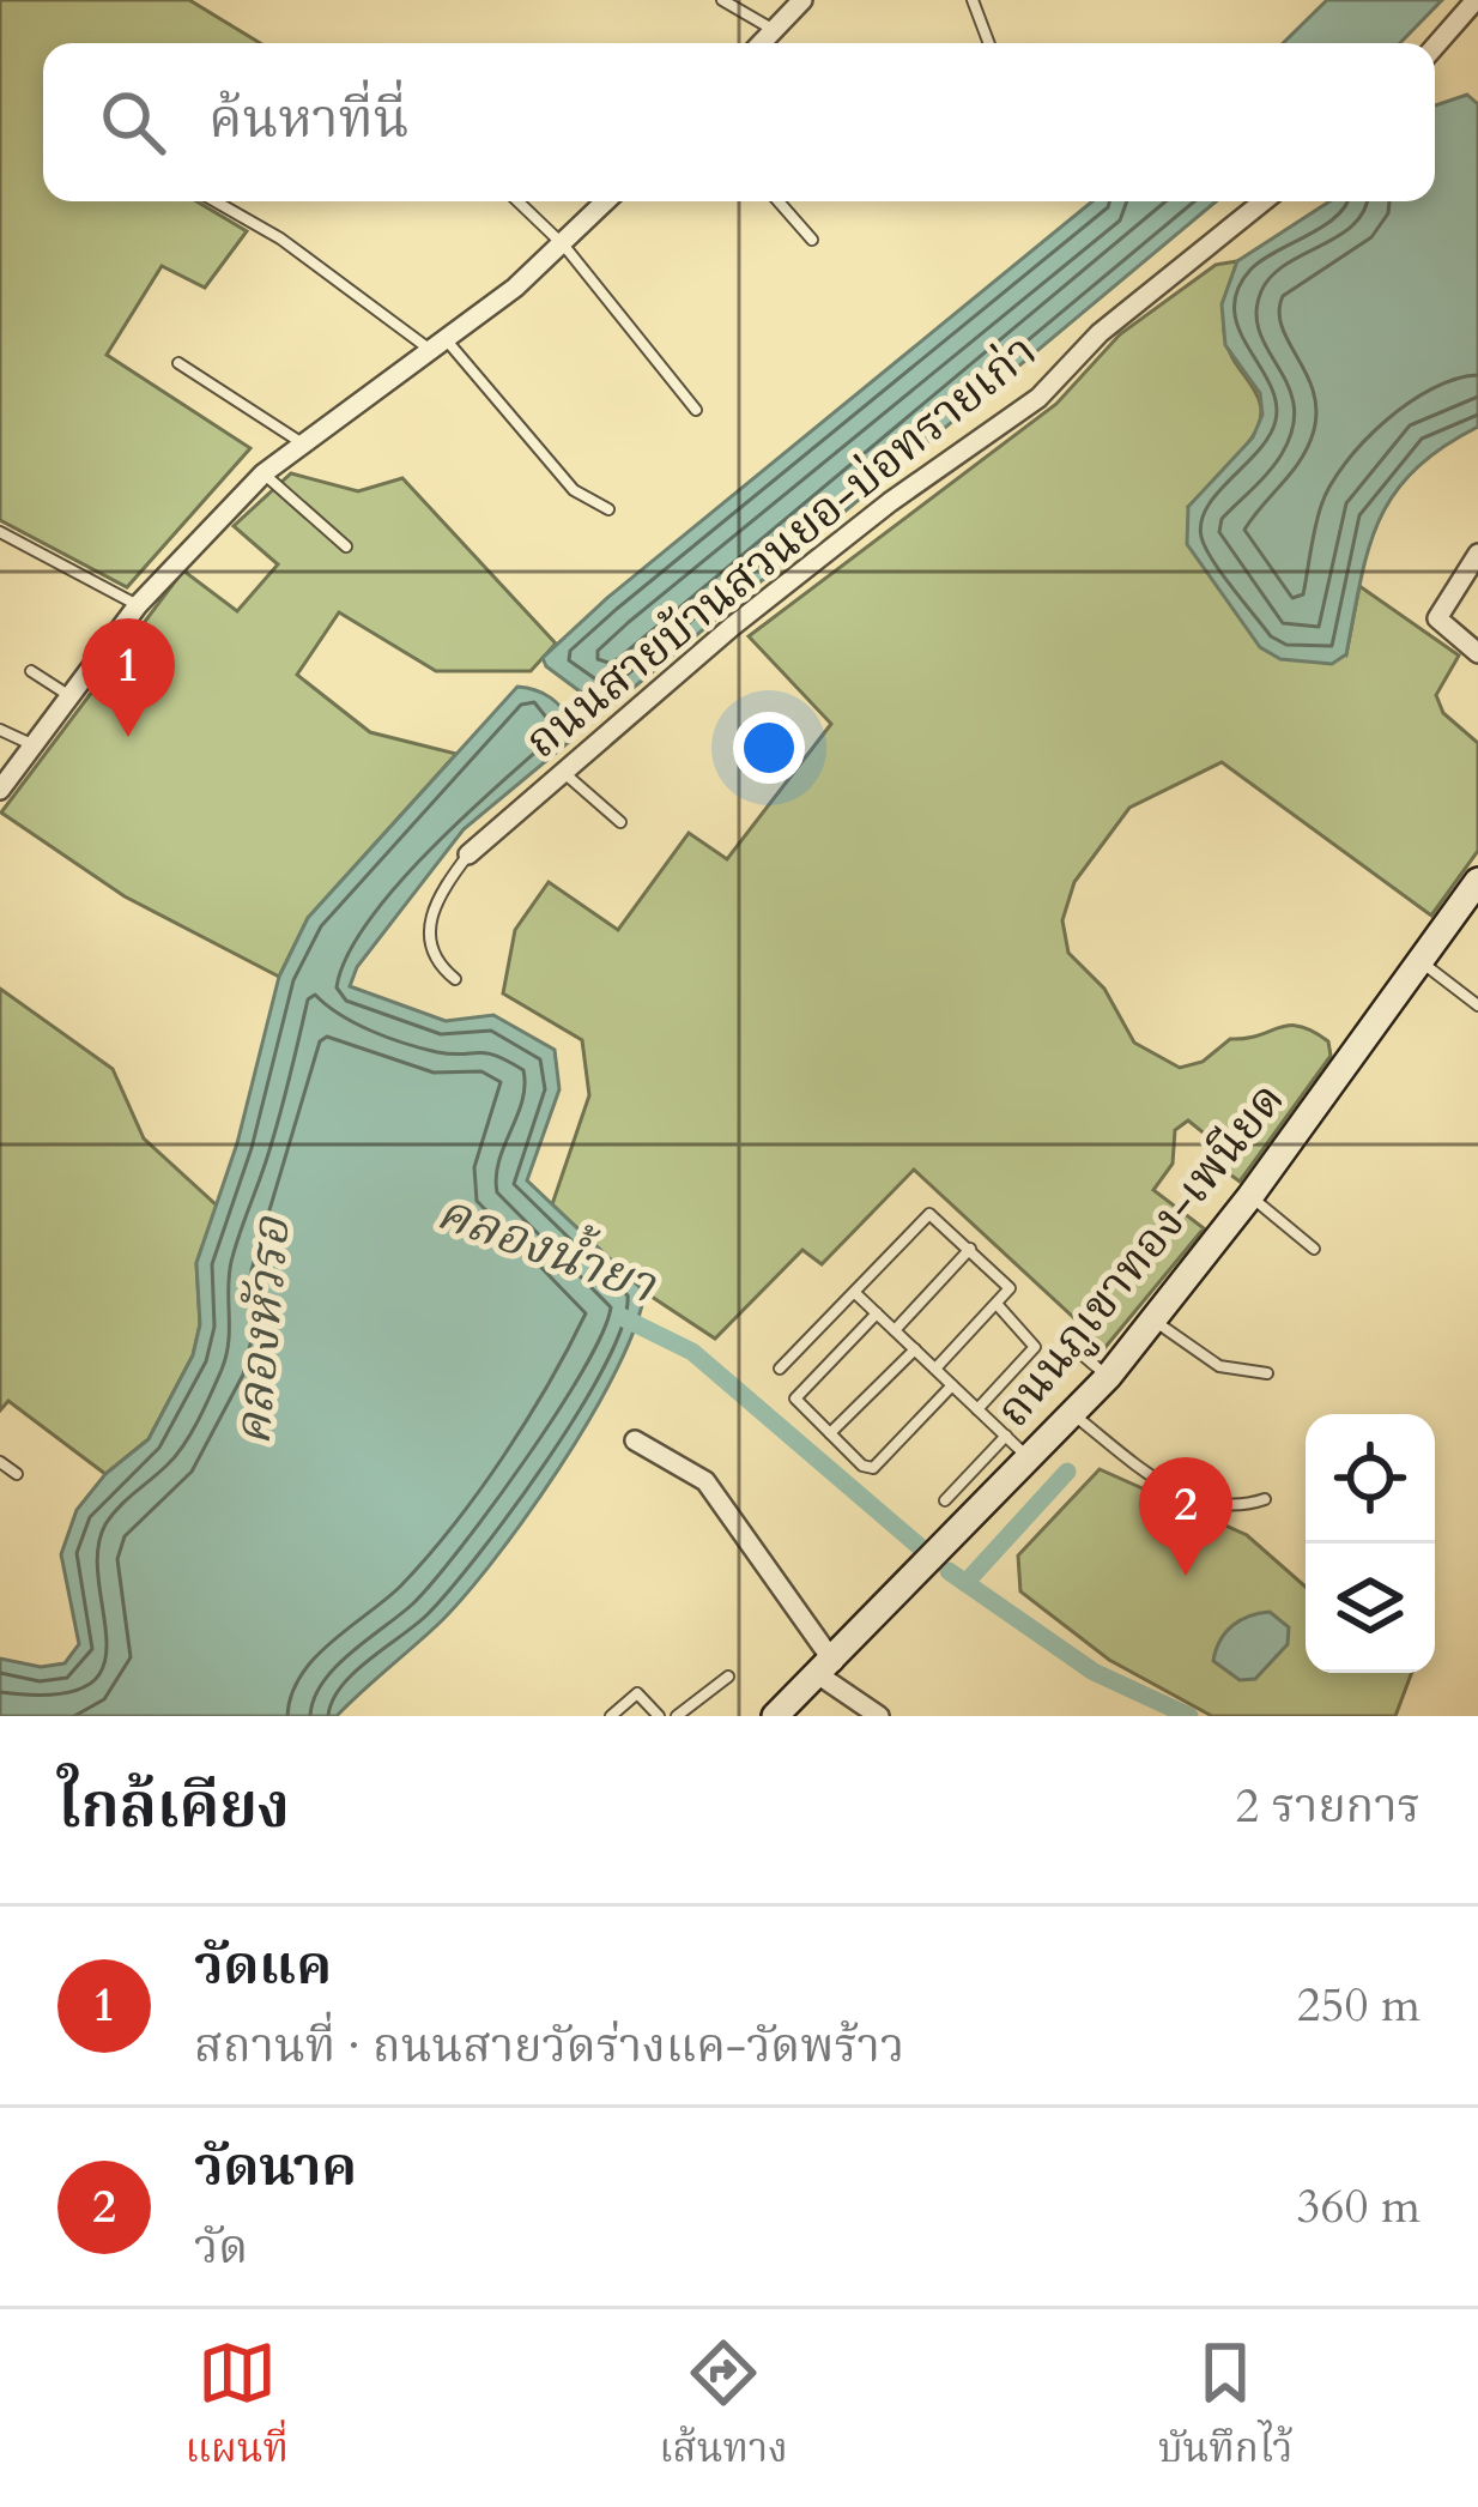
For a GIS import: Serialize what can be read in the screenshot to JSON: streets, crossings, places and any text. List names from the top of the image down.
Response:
{
  "streets": {
    "main road": ["ถนนภูเขาทอง-เพนียด"],
    "street": ["ถนนสายบ้านสวนยอ-บ่อทรายเก่า"]
  },
  "water": ["คลองน้ำยา", "คลองหัวรอ"],
  "page": {
    "search": "ค้นหาที่นี่",
    "pins": ["1", "2"],
    "heading": ["ใกล้เคียง", "2 รายการ"],
    "list": [
      {
        "mark": "1",
        "name": "วัดแค",
        "note": "สถานที่ · ถนนสายวัดร่างแค-วัดพร้าว",
        "value": "250 m"
      },
      {
        "mark": "2",
        "name": "วัดนาค",
        "note": "วัด",
        "value": "360 m"
      }
    ],
    "nav": ["แผนที่", "เส้นทาง", "บันทึกไว้"]
  }
}
